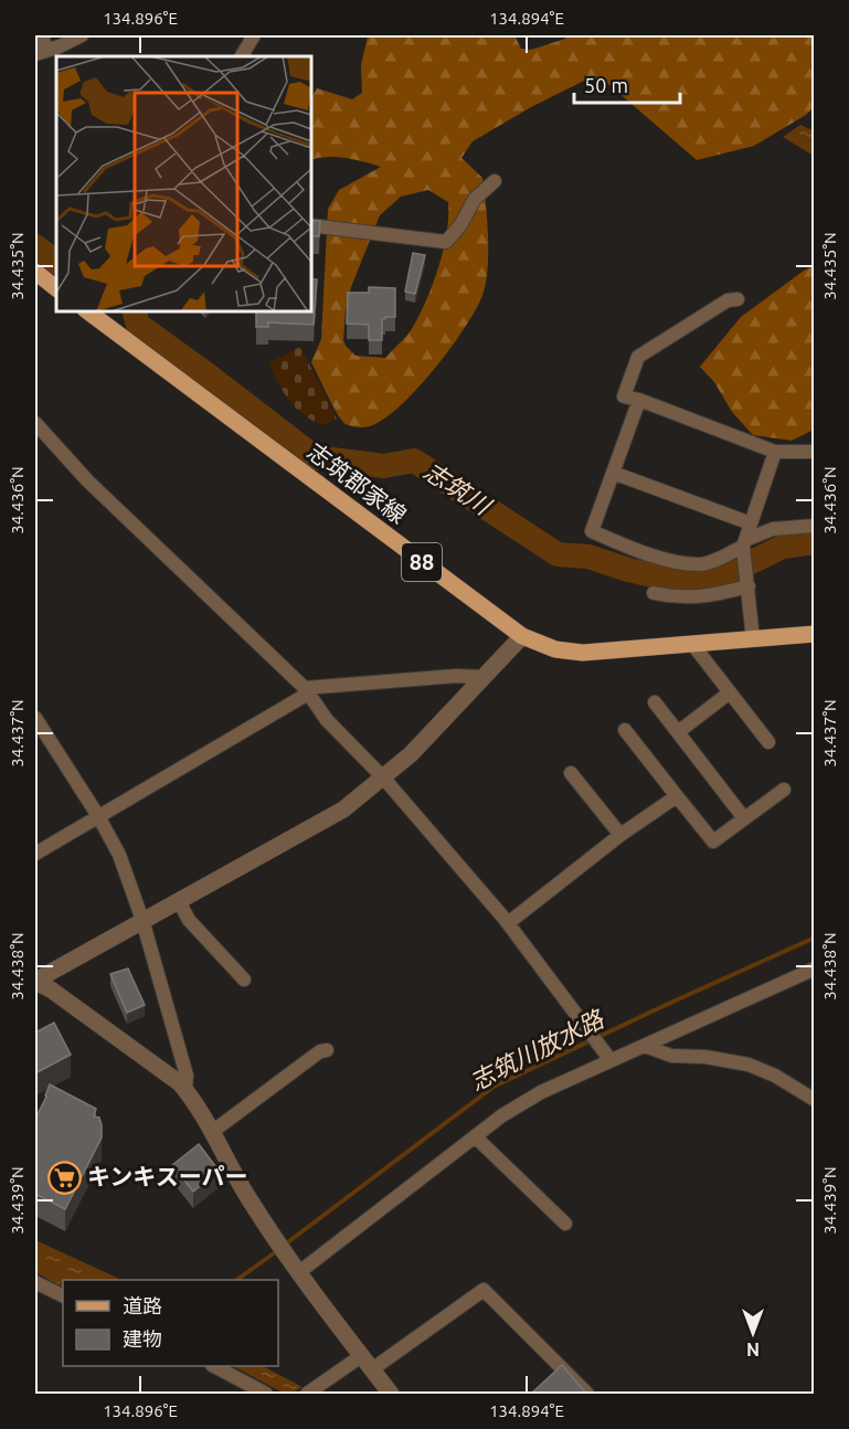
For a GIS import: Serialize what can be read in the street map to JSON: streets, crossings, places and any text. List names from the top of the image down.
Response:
{
  "streets": {
    "main road": ["志筑郡家線", "88"]
  },
  "water": ["志筑川", "志筑川放水路"],
  "places": {
    "supermarket": ["キンキスーパー"]
  },
  "legend": ["道路", "建物"],
  "scale_bar": "50 m",
  "north": "bottom",
  "coordinates": [
    "134.896°E",
    "134.894°E",
    "34.435°N",
    "34.436°N",
    "34.437°N",
    "34.438°N",
    "34.439°N"
  ]
}
